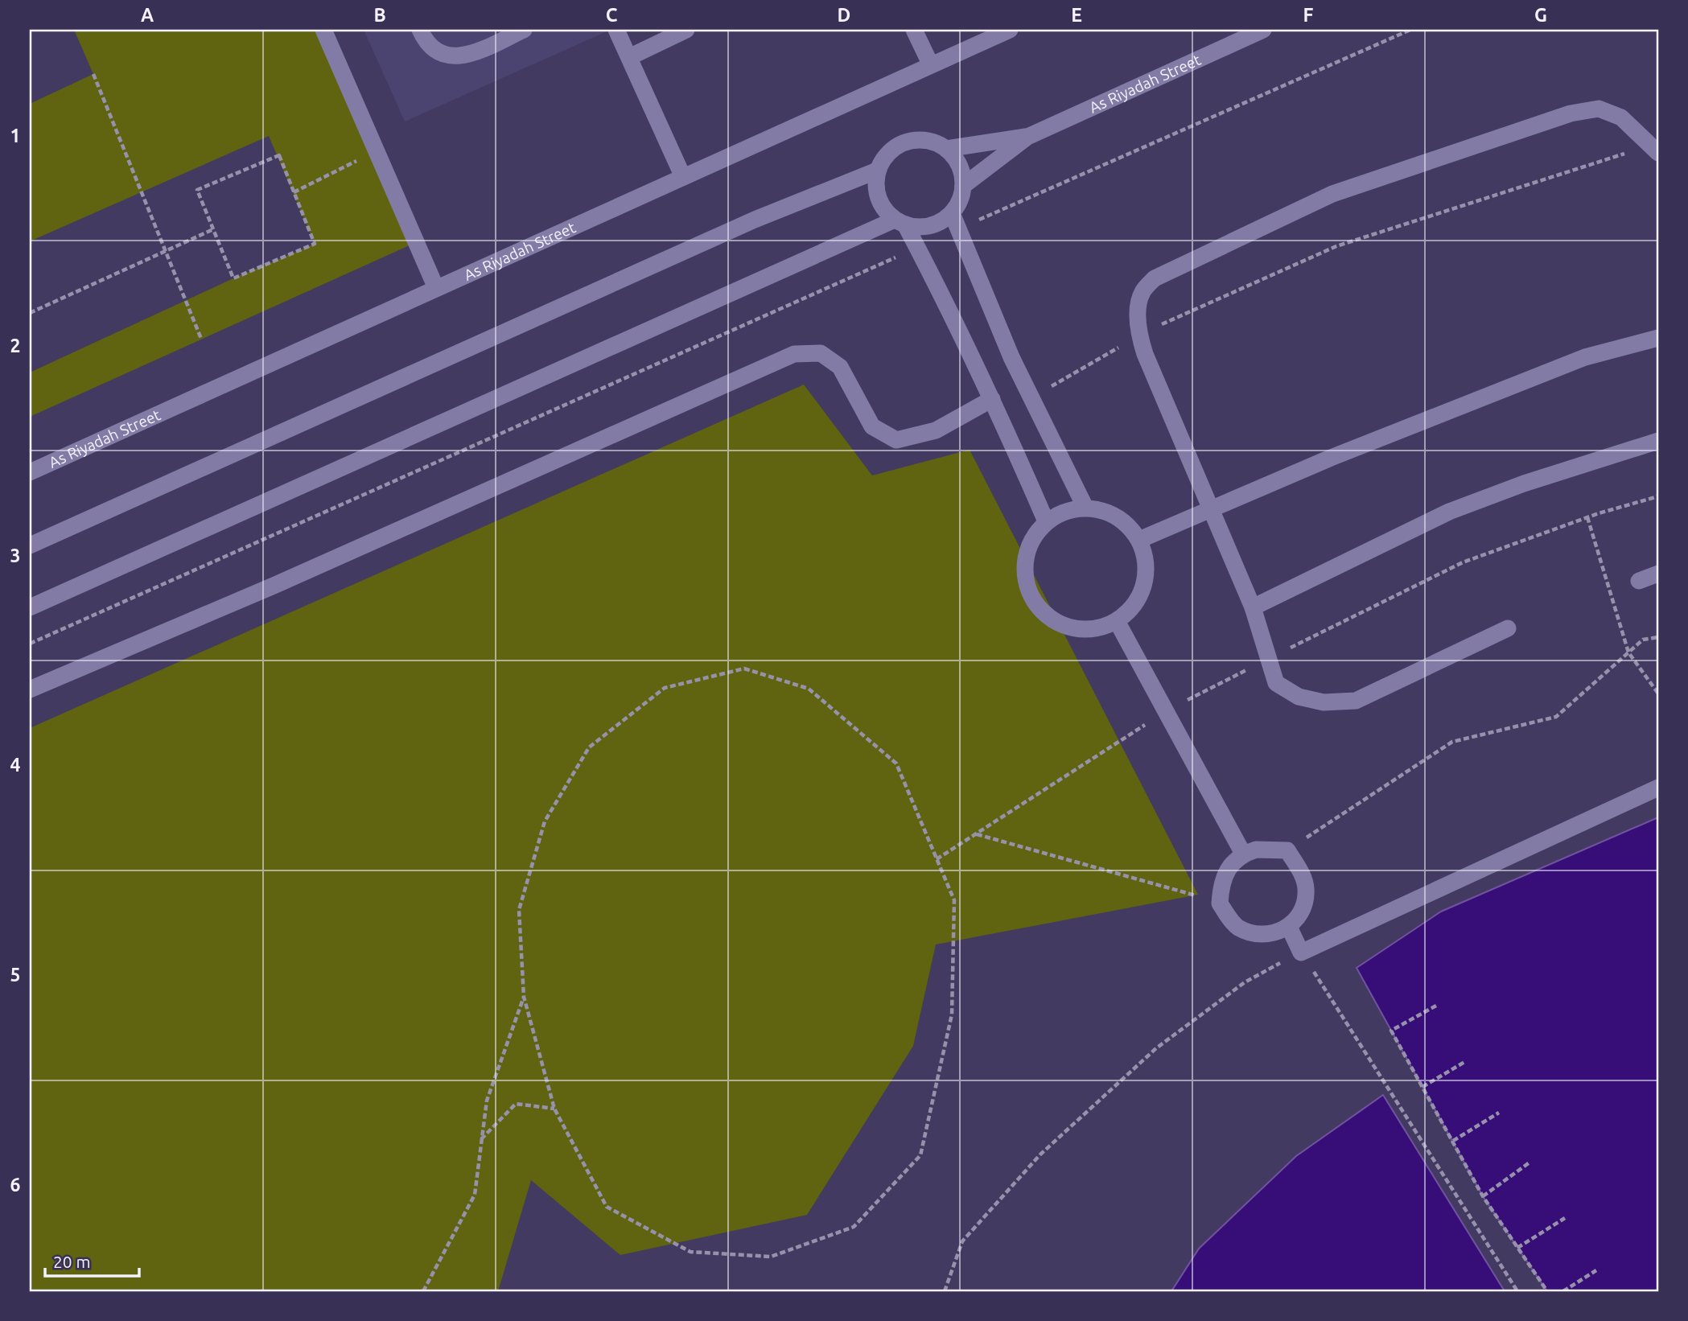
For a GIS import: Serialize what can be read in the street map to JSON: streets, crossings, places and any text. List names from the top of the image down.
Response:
{
  "streets": {
    "street": ["As Riyadah Street"]
  },
  "scale_bar": "20 m",
  "grid": {
    "columns": [
      "A",
      "B",
      "C",
      "D",
      "E",
      "F",
      "G"
    ],
    "rows": [
      "1",
      "2",
      "3",
      "4",
      "5",
      "6"
    ]
  }
}
